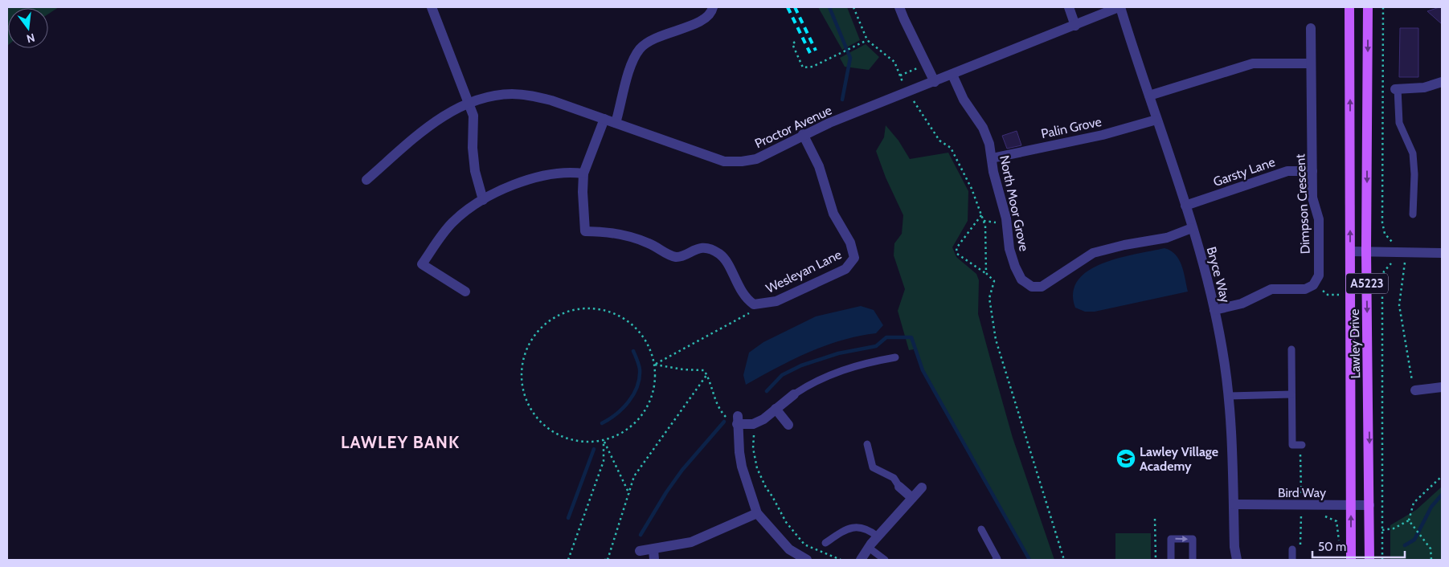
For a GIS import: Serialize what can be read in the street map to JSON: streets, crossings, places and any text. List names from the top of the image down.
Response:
{
  "streets": {
    "main road": ["A5223", "Lawley Drive"],
    "street": [
      "Proctor Avenue",
      "Palin Grove",
      "Garsty Lane",
      "North Moor Grove",
      "Dimpson Crescent",
      "Wesleyan Lane",
      "Bryce Way",
      "Bird Way"
    ]
  },
  "crossings": [
    ["Proctor Avenue", "North Moor Grove"],
    ["Proctor Avenue", "Wesleyan Lane"],
    ["Proctor Avenue", "Bryce Way"],
    ["Palin Grove", "North Moor Grove"],
    ["Palin Grove", "Bryce Way"],
    ["Garsty Lane", "Dimpson Crescent"],
    ["Garsty Lane", "Bryce Way"],
    ["North Moor Grove", "Bryce Way"],
    ["Dimpson Crescent", "Bryce Way"],
    ["Bryce Way", "Bird Way"],
    ["Lawley Drive", "Bird Way"]
  ],
  "districts": ["LAWLEY BANK"],
  "places": {
    "school or university": ["Lawley Village Academy"]
  },
  "scale_bar": "50 m",
  "north": "bottom"
}
